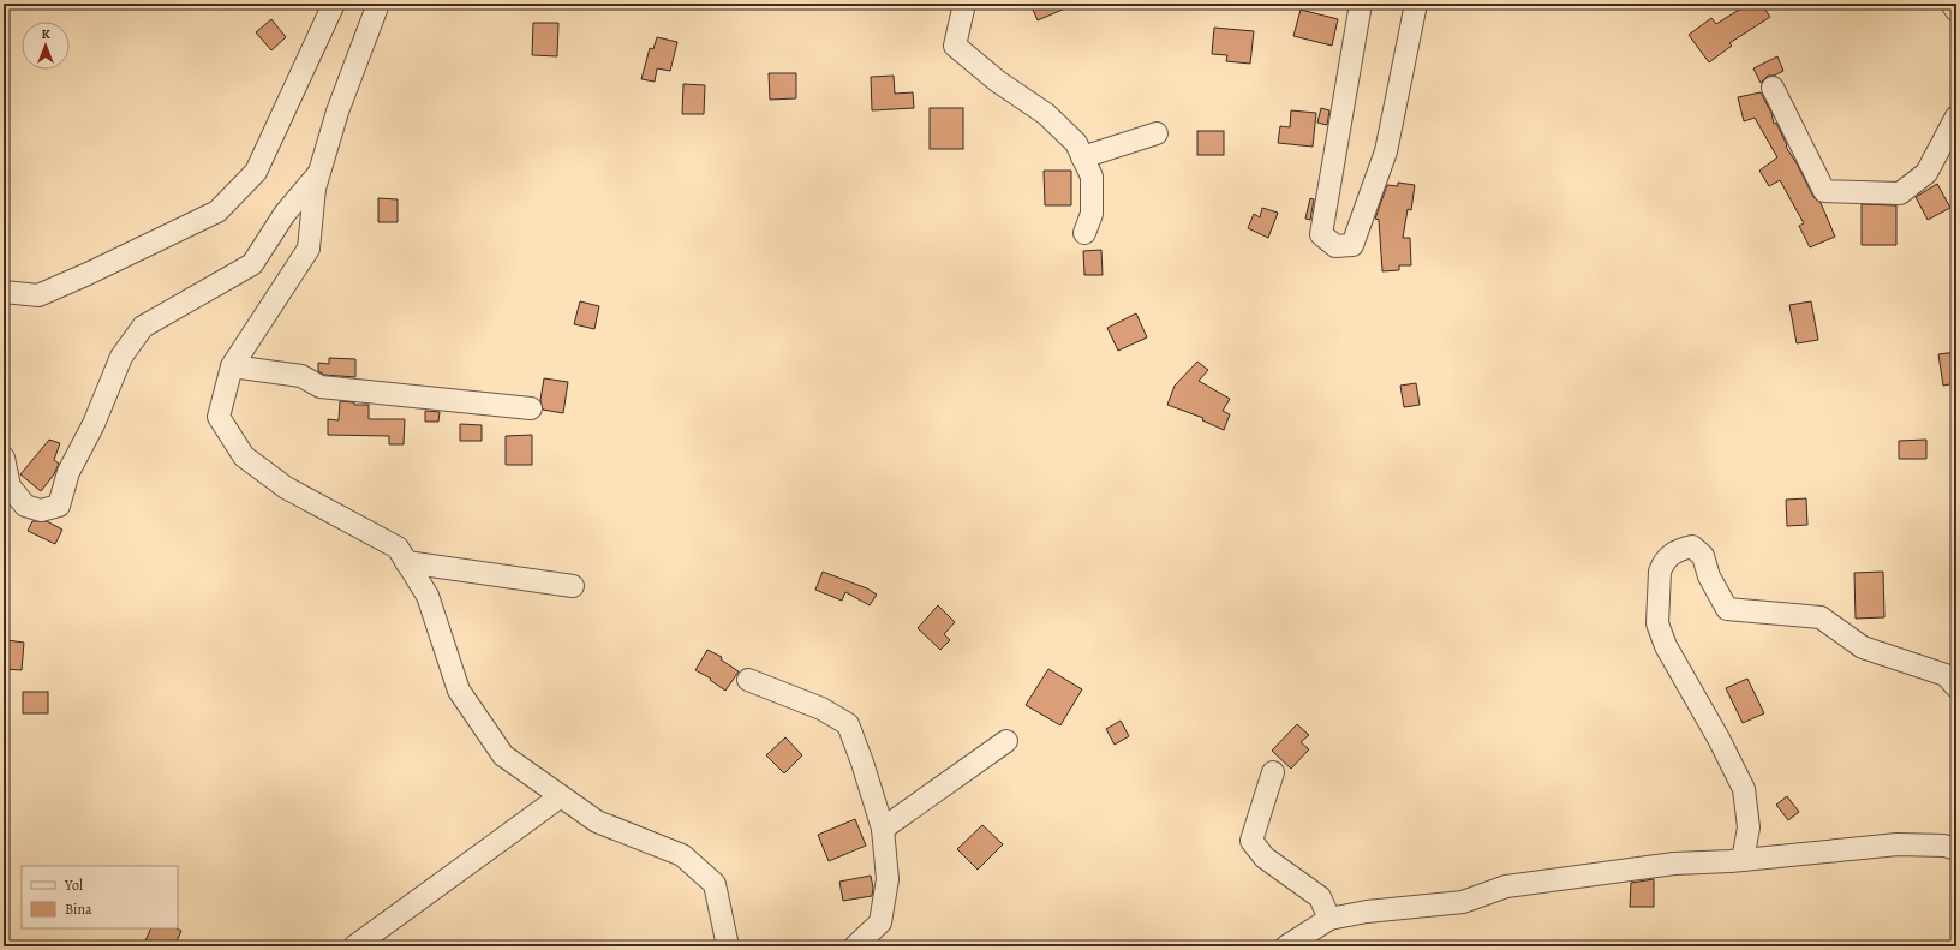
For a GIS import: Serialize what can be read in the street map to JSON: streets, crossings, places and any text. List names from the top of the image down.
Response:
{
  "legend": ["Yol", "Bina"],
  "north": "top"
}
